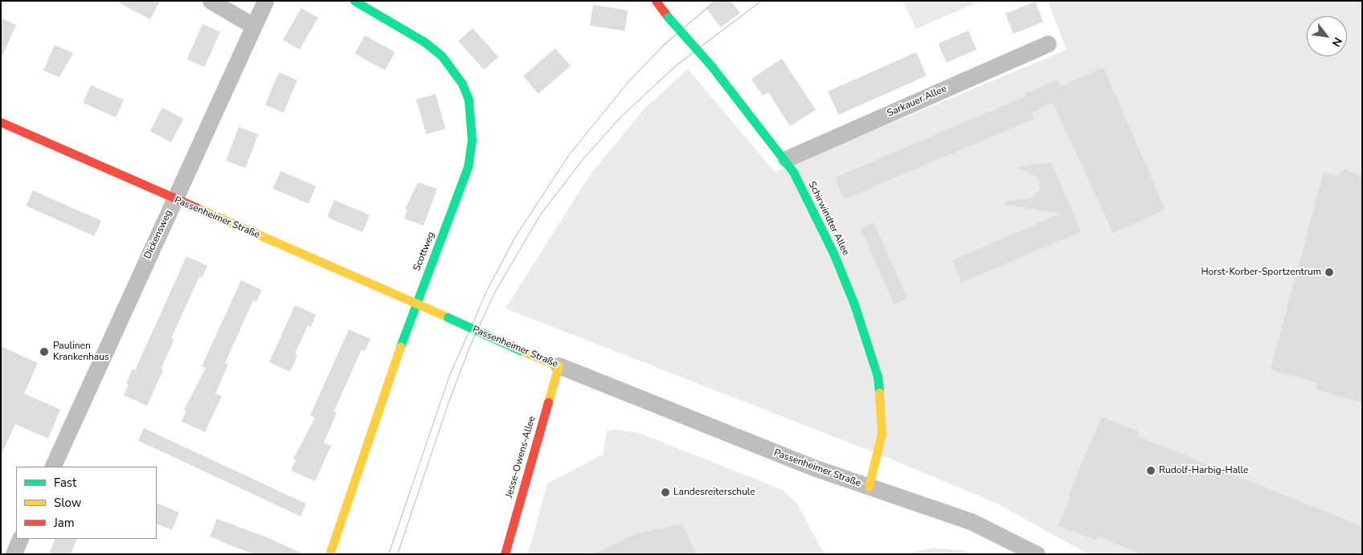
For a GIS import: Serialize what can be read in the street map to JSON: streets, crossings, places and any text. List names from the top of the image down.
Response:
{
  "streets": {
    "street": [
      "Sarkauer Allee",
      "Passenheimer Straße",
      "Schirwindter Allee",
      "Dickensweg",
      "Scottweg",
      "Jesse-Owens-Allee"
    ]
  },
  "crossings": [
    ["Sarkauer Allee", "Schirwindter Allee"],
    ["Passenheimer Straße", "Schirwindter Allee"],
    ["Passenheimer Straße", "Dickensweg"],
    ["Passenheimer Straße", "Scottweg"],
    ["Passenheimer Straße", "Jesse-Owens-Allee"]
  ],
  "places": [
    "Horst-Korber-Sportzentrum",
    "Paulinen Krankenhaus",
    "Rudolf-Harbig-Halle",
    "Landesreiterschule"
  ],
  "legend": ["Fast", "Slow", "Jam"],
  "north": "bottom right"
}
